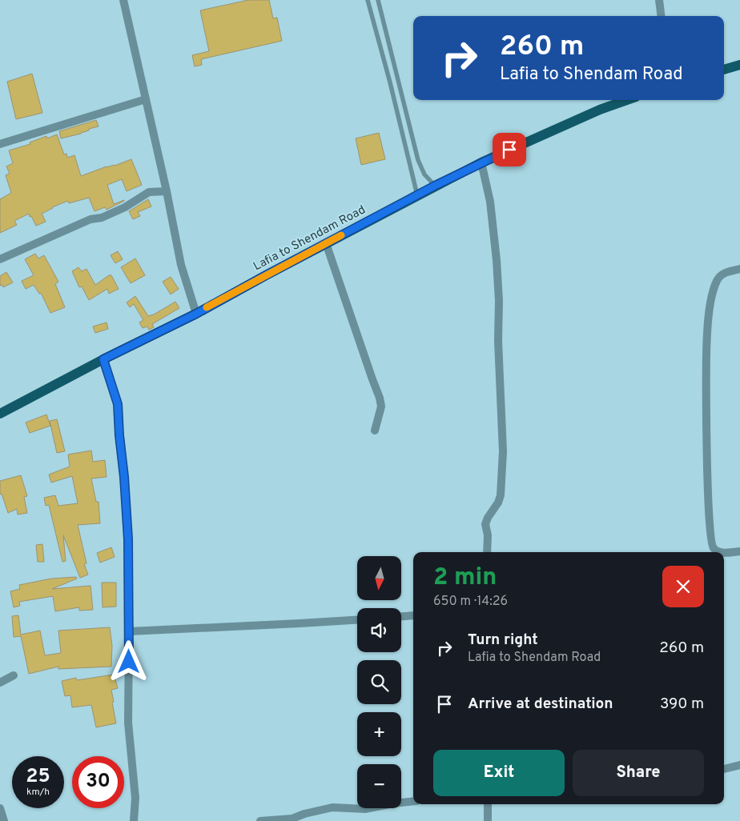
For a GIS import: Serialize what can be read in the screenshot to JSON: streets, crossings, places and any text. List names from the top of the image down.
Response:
{
  "streets": {
    "main road": ["Lafia to Shendam Road"]
  },
  "north": "bottom",
  "page": {
    "turn": ["260 m", "Lafia to Shendam Road"],
    "heading": ["2 min", "650 m · 14:26"],
    "map_buttons": ["+", "−"],
    "list": [
      {
        "name": "Turn right",
        "note": "Lafia to Shendam Road",
        "value": "260 m"
      },
      {
        "name": "Arrive at destination",
        "value": "390 m"
      }
    ],
    "buttons": ["Exit", "Share"],
    "speed": "25 km/h",
    "limit": "30"
  }
}
